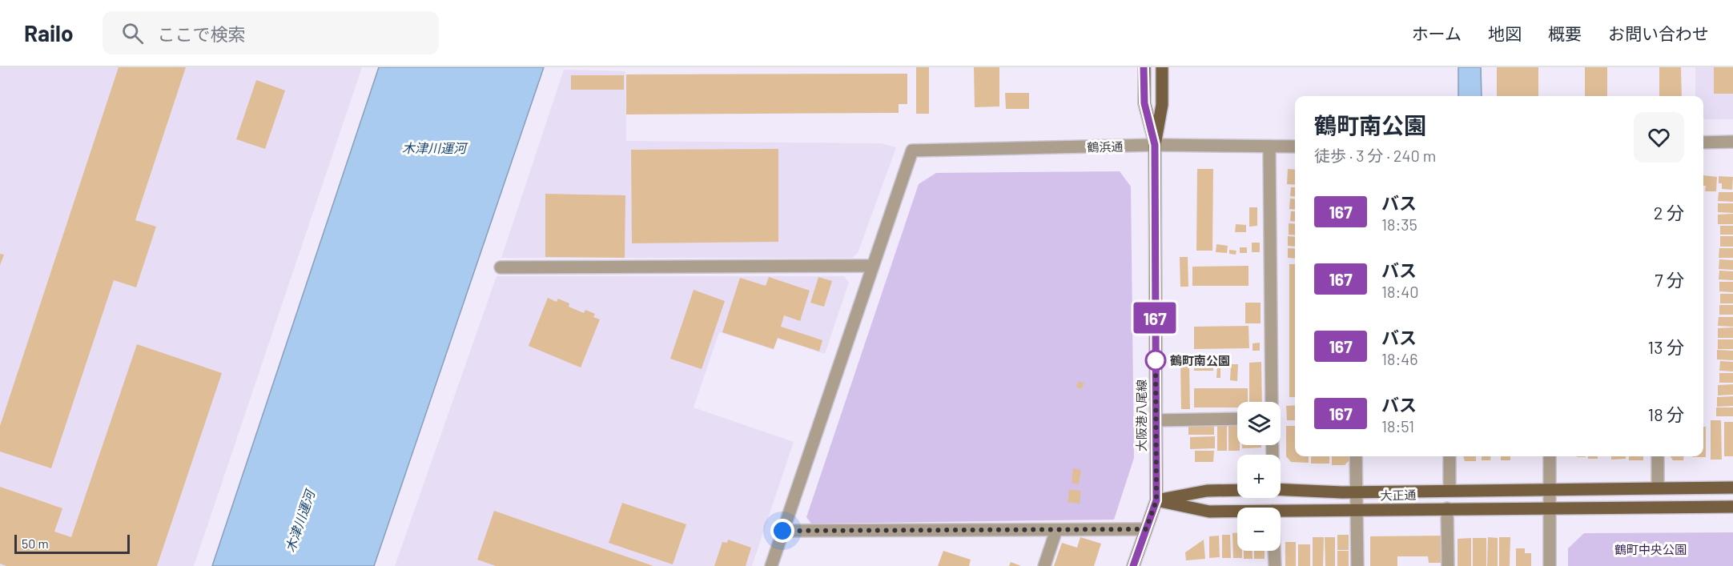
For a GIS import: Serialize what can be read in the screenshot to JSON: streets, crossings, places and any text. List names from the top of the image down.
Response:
{
  "streets": {
    "main road": ["大阪港八尾線", "大正通"],
    "street": ["鶴浜通"]
  },
  "crossings": [
    ["鶴浜通", "大阪港八尾線"],
    ["大阪港八尾線", "大正通"]
  ],
  "water": ["木津川運河"],
  "parks": ["鶴町中央公園"],
  "places": ["鶴町南公園"],
  "lines": ["bus line 167"],
  "scale_bar": "50 m",
  "page": {
    "header": "Railo",
    "search": "ここで検索",
    "nav": [
      "ホーム",
      "地図",
      "概要",
      "お問い合わせ"
    ],
    "on_map": "167",
    "heading": ["鶴町南公園", "徒歩 · 3 分 · 240 m"],
    "list": [
      {
        "mark": "167",
        "name": "バス",
        "note": "18:35",
        "value": "2 分"
      },
      {
        "mark": "167",
        "name": "バス",
        "note": "18:40",
        "value": "7 分"
      },
      {
        "mark": "167",
        "name": "バス",
        "note": "18:46",
        "value": "13 分"
      },
      {
        "mark": "167",
        "name": "バス",
        "note": "18:51",
        "value": "18 分"
      }
    ],
    "map_buttons": ["+", "−"],
    "scale": "50 m"
  }
}
